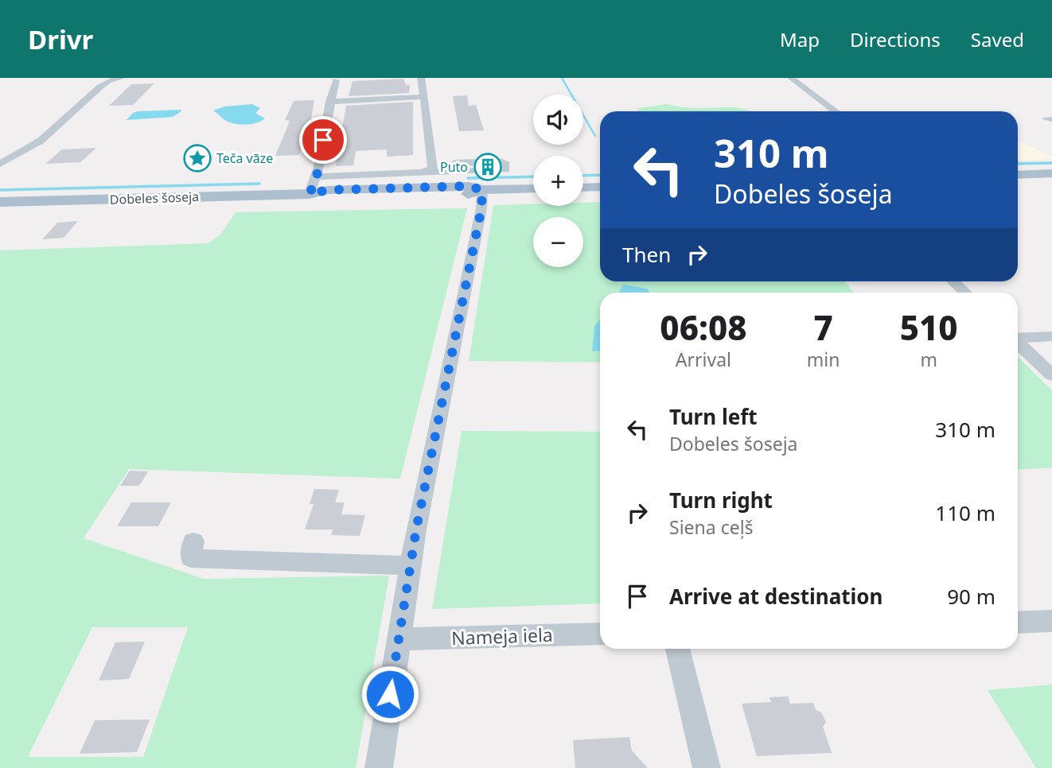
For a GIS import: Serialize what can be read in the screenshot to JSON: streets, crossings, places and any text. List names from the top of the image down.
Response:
{
  "streets": {
    "main road": ["Dobeles šoseja"],
    "street": ["Nameja iela"]
  },
  "places": {
    "place": ["Teča vāze"],
    "building": ["Puto"]
  },
  "page": {
    "header": "Drivr",
    "nav": ["Map", "Directions", "Saved"],
    "map_buttons": ["+", "−"],
    "turn": ["310 m", "Dobeles šoseja"],
    "then": "Then",
    "eta": [
      "06:08",
      "Arrival",
      "7",
      "min",
      "510",
      "m"
    ],
    "list": [
      {
        "name": "Turn left",
        "note": "Dobeles šoseja",
        "value": "310 m"
      },
      {
        "name": "Turn right",
        "note": "Siena ceļš",
        "value": "110 m"
      },
      {
        "name": "Arrive at destination",
        "value": "90 m"
      }
    ]
  }
}
